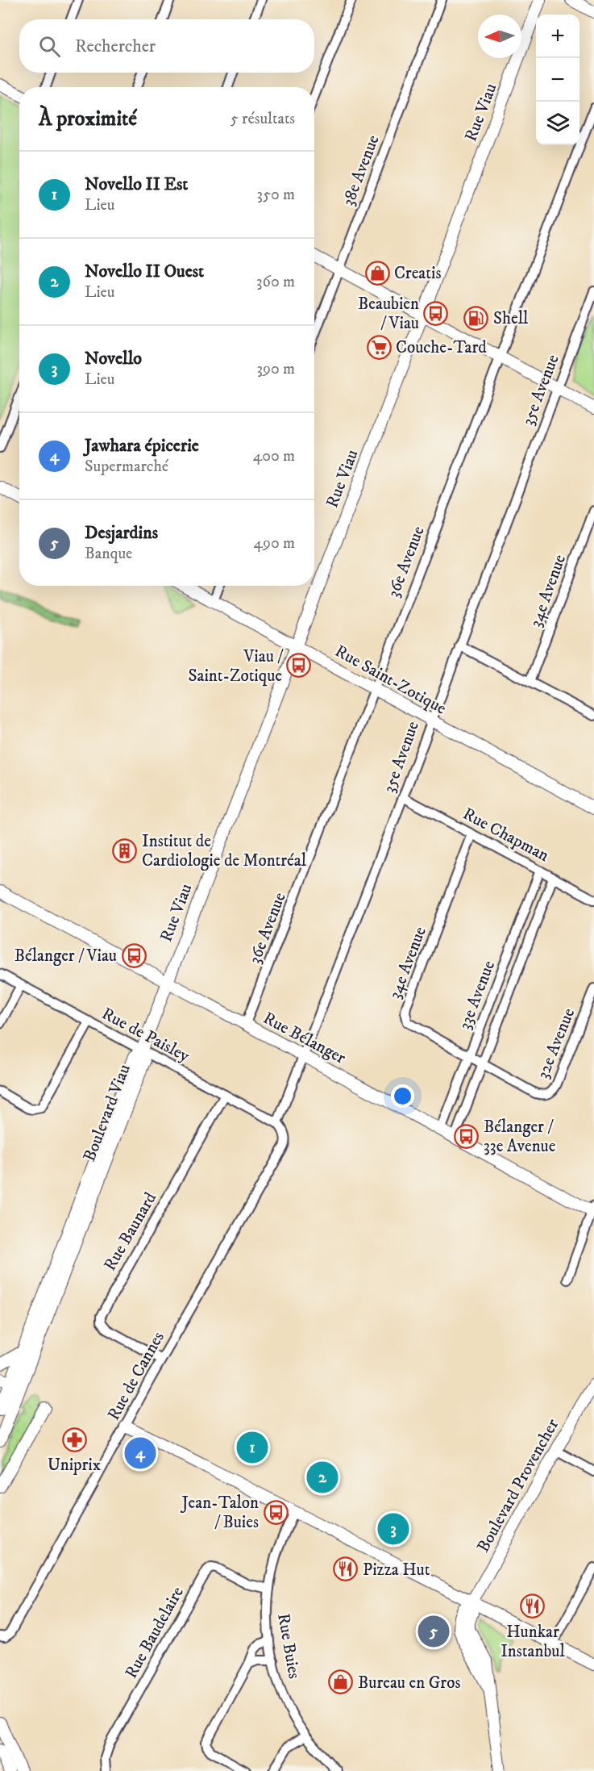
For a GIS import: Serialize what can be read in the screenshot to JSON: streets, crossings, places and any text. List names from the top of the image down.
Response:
{
  "streets": {
    "main road": [
      "Rue Viau",
      "Rue Saint-Zotique",
      "Rue Bélanger",
      "Boulevard Viau",
      "Boulevard Provencher"
    ],
    "street": [
      "38e Avenue",
      "35e Avenue",
      "36e Avenue",
      "34e Avenue",
      "Rue Chapman",
      "33e Avenue",
      "Rue de Paisley",
      "32e Avenue",
      "Rue Baunard",
      "Rue de Cannes",
      "Rue Baudelaire",
      "Rue Buies"
    ]
  },
  "crossings": [
    ["Rue Viau", "Rue Saint-Zotique"],
    ["Rue Viau", "Rue de Paisley"],
    ["Rue Viau", "Rue Bélanger"],
    ["Rue Viau", "Boulevard Viau"],
    ["35e Avenue", "Rue Saint-Zotique"],
    ["35e Avenue", "Rue Chapman"],
    ["35e Avenue", "Rue de Paisley"],
    ["35e Avenue", "Rue Bélanger"],
    ["35e Avenue", "Rue de Cannes"],
    ["36e Avenue", "Rue Saint-Zotique"],
    ["36e Avenue", "Rue Bélanger"],
    ["34e Avenue", "Rue Chapman"],
    ["34e Avenue", "33e Avenue"],
    ["34e Avenue", "32e Avenue"],
    ["Rue Chapman", "33e Avenue"],
    ["33e Avenue", "Rue Bélanger"],
    ["33e Avenue", "32e Avenue"],
    ["Rue de Paisley", "Boulevard Viau"],
    ["Rue de Paisley", "Rue Baunard"],
    ["Rue de Paisley", "Rue de Cannes"],
    ["Rue Baunard", "Rue de Cannes"],
    ["Rue Baudelaire", "Rue Buies"]
  ],
  "places": {
    "shop": ["Creatis", "Bureau en Gros"],
    "bus stop": [
      "Beaubien / Viau",
      "Viau / Saint-Zotique",
      "Bélanger / Viau",
      "Bélanger / 33e Avenue",
      "Jean-Talon / Buies"
    ],
    "fuel station": ["Shell"],
    "supermarket": ["Couche-Tard"],
    "building": ["Institut de Cardiologie de Montréal"],
    "pharmacy": ["Uniprix"],
    "restaurant": ["Pizza Hut", "Hunkar Instanbul"]
  },
  "north": "left",
  "page": {
    "map_buttons": ["+", "−"],
    "search": "Rechercher",
    "heading": ["À proximité", "5 résultats"],
    "list": [
      {
        "mark": "1",
        "name": "Novello II Est",
        "note": "Lieu",
        "value": "350 m"
      },
      {
        "mark": "2",
        "name": "Novello II Ouest",
        "note": "Lieu",
        "value": "360 m"
      },
      {
        "mark": "3",
        "name": "Novello",
        "note": "Lieu",
        "value": "390 m"
      },
      {
        "mark": "4",
        "name": "Jawhara épicerie",
        "note": "Supermarché",
        "value": "400 m"
      },
      {
        "mark": "5",
        "name": "Desjardins",
        "note": "Banque",
        "value": "490 m"
      }
    ],
    "pins": [
      "1",
      "4",
      "2",
      "3",
      "5"
    ]
  }
}
